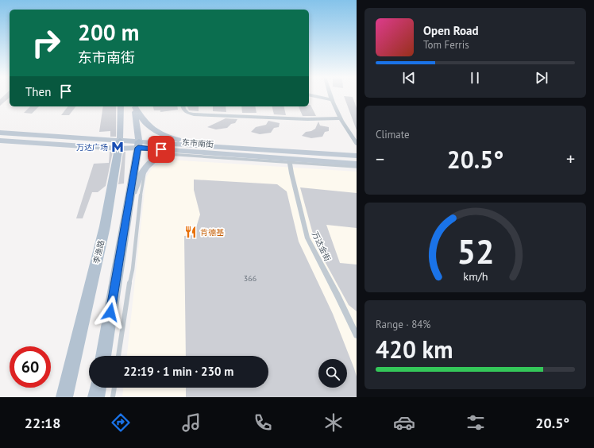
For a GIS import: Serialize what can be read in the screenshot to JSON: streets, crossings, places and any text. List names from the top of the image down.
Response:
{
  "streets": {
    "main road": ["东市南街", "李渔路"],
    "street": ["万达金街"]
  },
  "crossings": [
    ["东市南街", "万达金街"],
    ["东市南街", "李渔路"]
  ],
  "places": {
    "metro station": ["万达广场"],
    "restaurant": ["肯德基"]
  },
  "house_numbers": ["366"],
  "page": {
    "turn": ["200 m", "东市南街"],
    "song": ["Open Road", "Tom Ferris"],
    "then": "Then",
    "tile": [
      "Climate",
      ["Range · 84%", "420 km"]
    ],
    "heat": ["−", "20.5°", "+"],
    "limit": "60",
    "trip": "22:19 · 1 min · 230 m",
    "tabs": ["22:18", "20.5°"],
    "gauge": ["52", "km/h"]
  }
}
